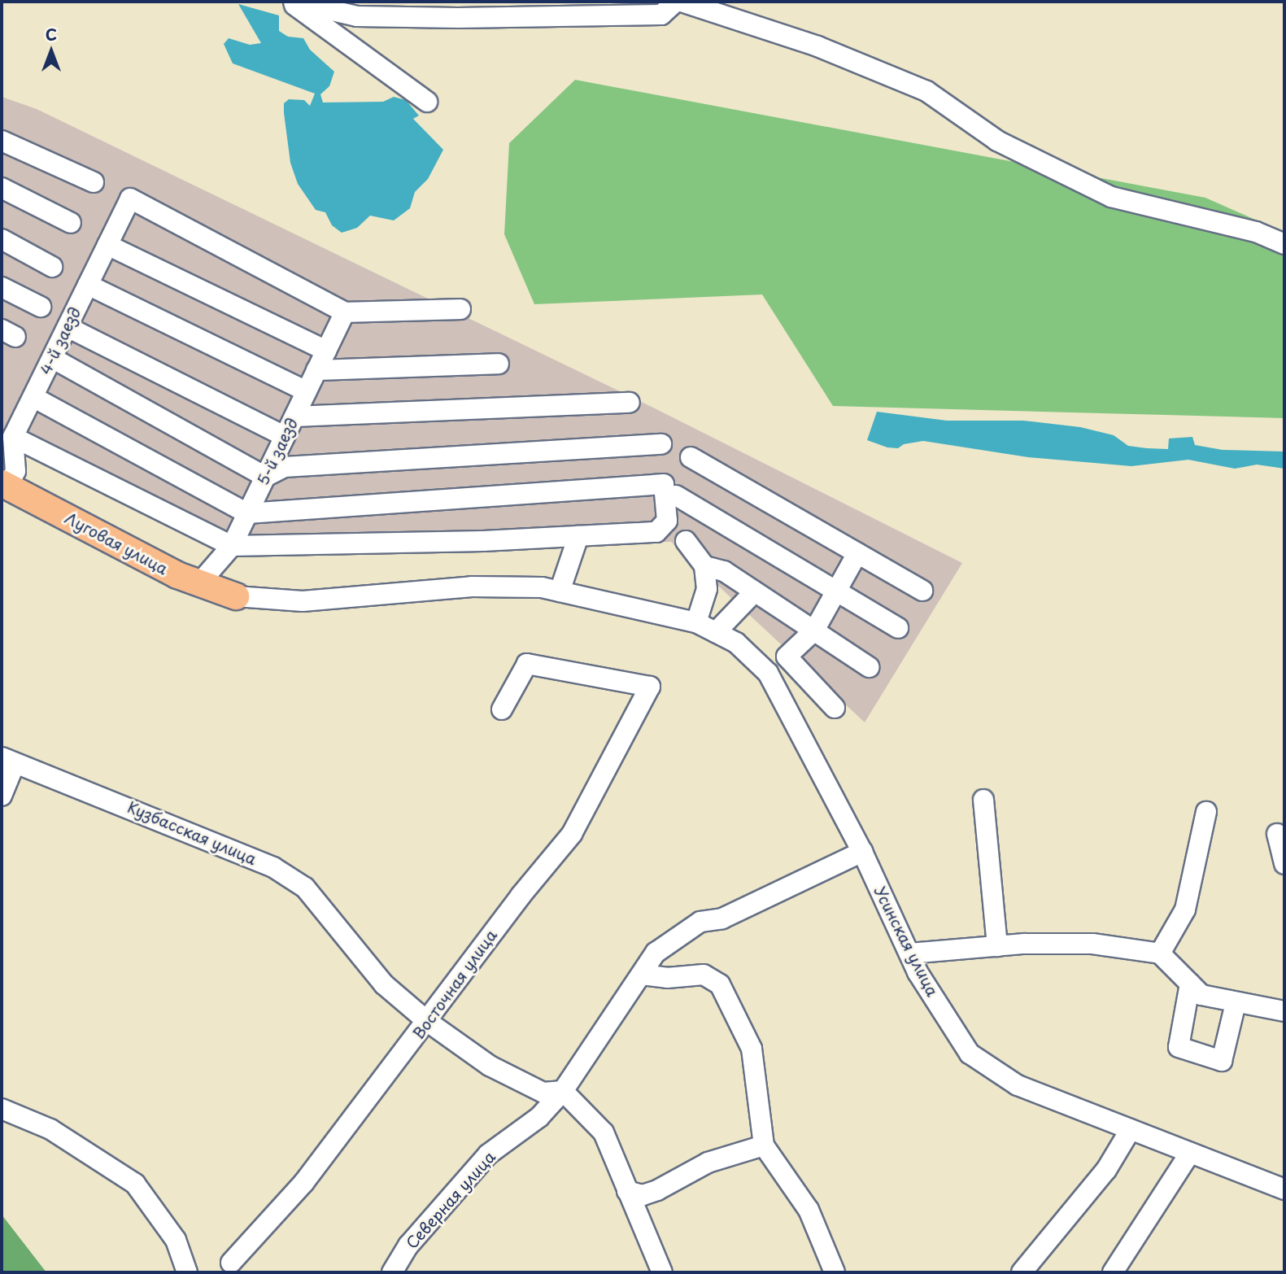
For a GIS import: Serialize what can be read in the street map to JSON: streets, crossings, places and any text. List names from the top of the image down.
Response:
{
  "streets": {
    "main road": ["Луговая улица"],
    "street": [
      "4-й заезд",
      "5-й заезд",
      "Кузбасская улица",
      "Усинская улица",
      "Восточная улица",
      "Северная улица"
    ]
  },
  "crossings": [
    ["4-й заезд", "5-й заезд"],
    ["5-й заезд", "Луговая улица"],
    ["Луговая улица", "Усинская улица"],
    ["Кузбасская улица", "Восточная улица"],
    ["Кузбасская улица", "Северная улица"],
    ["Усинская улица", "Северная улица"]
  ],
  "north": "top"
}
